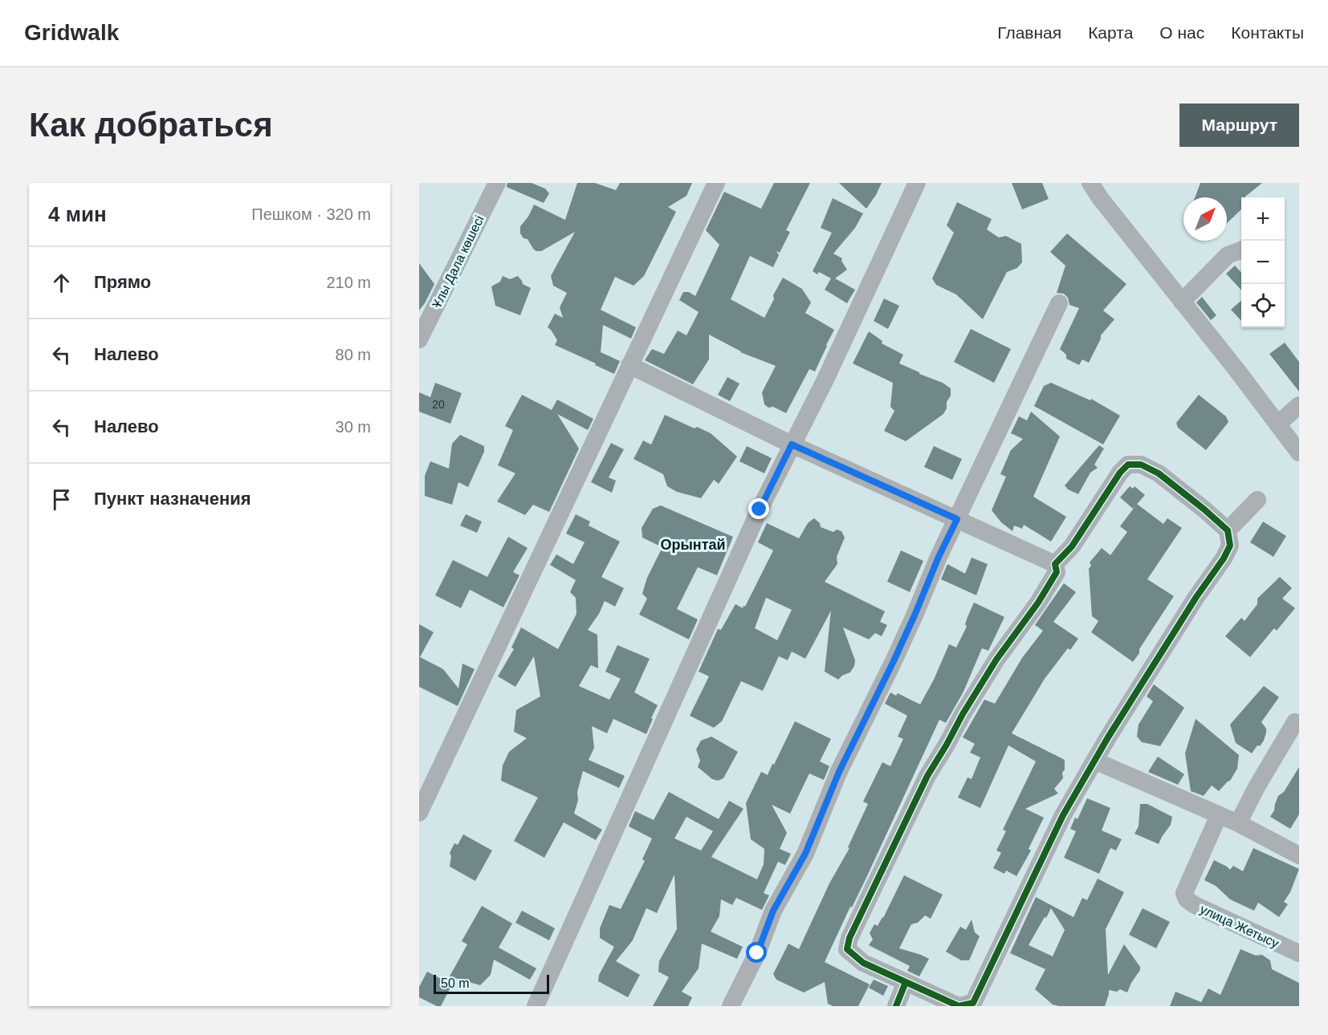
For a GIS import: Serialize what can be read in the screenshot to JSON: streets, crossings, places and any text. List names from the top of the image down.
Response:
{
  "streets": {
    "street": ["Ұлы Дала көшесі", "улица Жетысу"]
  },
  "districts": ["Орынтай"],
  "house_numbers": ["20"],
  "scale_bar": "50 m",
  "north": "top right",
  "page": {
    "header": "Gridwalk",
    "nav": [
      "Главная",
      "Карта",
      "О нас",
      "Контакты"
    ],
    "buttons": "Маршрут",
    "title": "Как добраться",
    "heading": ["4 мин", "Пешком · 320 m"],
    "map_buttons": ["+", "−"],
    "list": [
      ["Прямо", "210 m"],
      ["Налево", "80 m"],
      ["Налево", "30 m"],
      "Пункт назначения"
    ],
    "scale": "50 m"
  }
}
